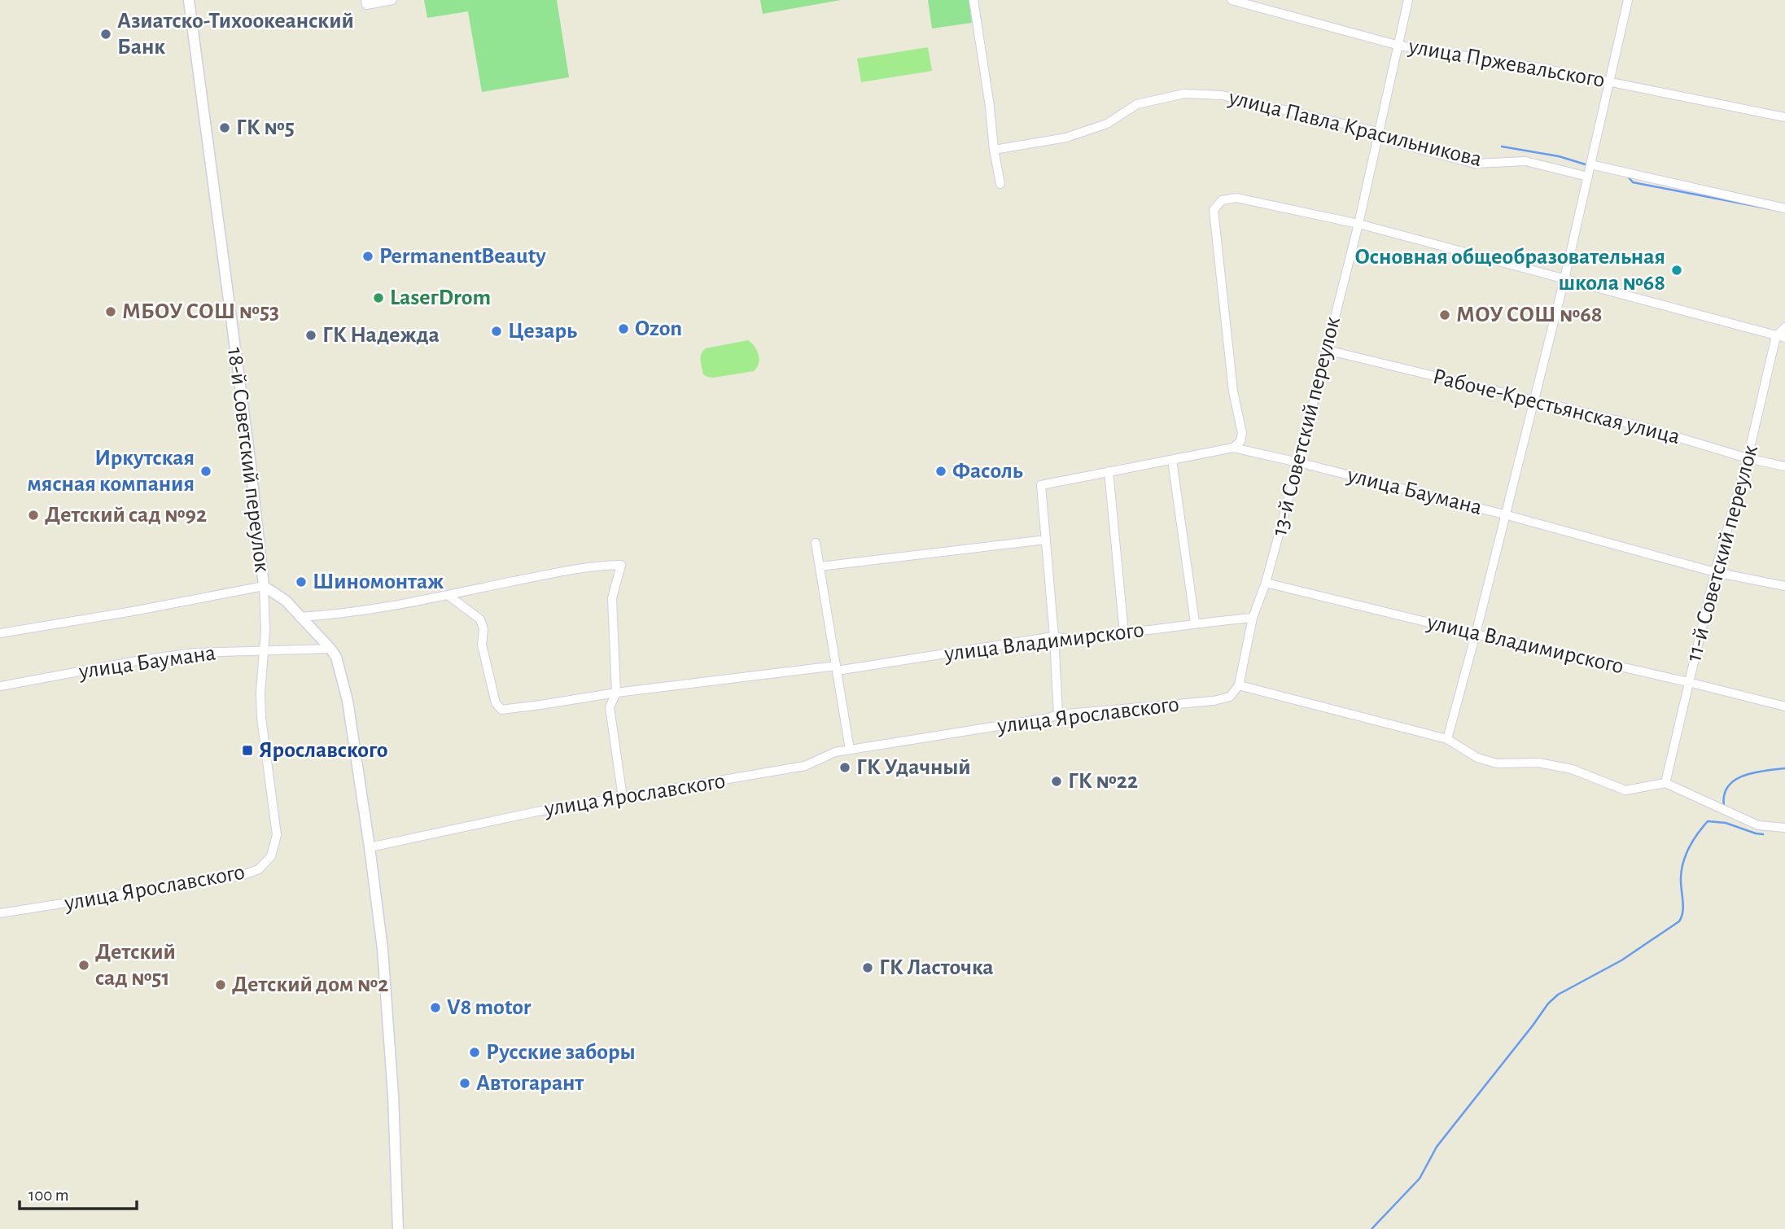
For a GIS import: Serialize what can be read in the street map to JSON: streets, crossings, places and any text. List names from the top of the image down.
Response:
{
  "streets": {
    "street": [
      "улица Пржевальского",
      "улица Павла Красильникова",
      "Рабоче-Крестьянская улица",
      "13-й Советский переулок",
      "18-й Советский переулок",
      "улица Баумана",
      "11-й Советский переулок",
      "улица Владимирского",
      "улица Ярославского"
    ]
  },
  "crossings": [
    ["улица Пржевальского", "13-й Советский переулок"],
    ["улица Павла Красильникова", "13-й Советский переулок"],
    ["Рабоче-Крестьянская улица", "13-й Советский переулок"],
    ["Рабоче-Крестьянская улица", "11-й Советский переулок"],
    ["13-й Советский переулок", "улица Баумана"],
    ["13-й Советский переулок", "улица Владимирского"],
    ["13-й Советский переулок", "улица Ярославского"],
    ["18-й Советский переулок", "улица Баумана"],
    ["18-й Советский переулок", "улица Ярославского"],
    ["улица Баумана", "11-й Советский переулок"],
    ["улица Баумана", "улица Ярославского"],
    ["11-й Советский переулок", "улица Владимирского"]
  ],
  "places": {
    "other": [
      "Азиатско-Тихоокеанский Банк",
      "ГК №5",
      "PermanentBeauty",
      "Основная общеобразовательная школа №68",
      "LaseгDrom",
      "МБОУ СОШ №53",
      "МОУ СОШ №68",
      "Ozon",
      "Цезарь",
      "ГК Надежда",
      "Иркутская мясная компания",
      "Фасоль",
      "Детский сад №92",
      "Шиномонтаж",
      "ГК Удачный",
      "ГК №22",
      "Детский сад №51",
      "ГК Ласточка",
      "Детский дом №2",
      "V8 motor",
      "Русские заборы",
      "Автогарант"
    ],
    "transit": ["Ярославского"]
  },
  "scale_bar": "100 m"
}
